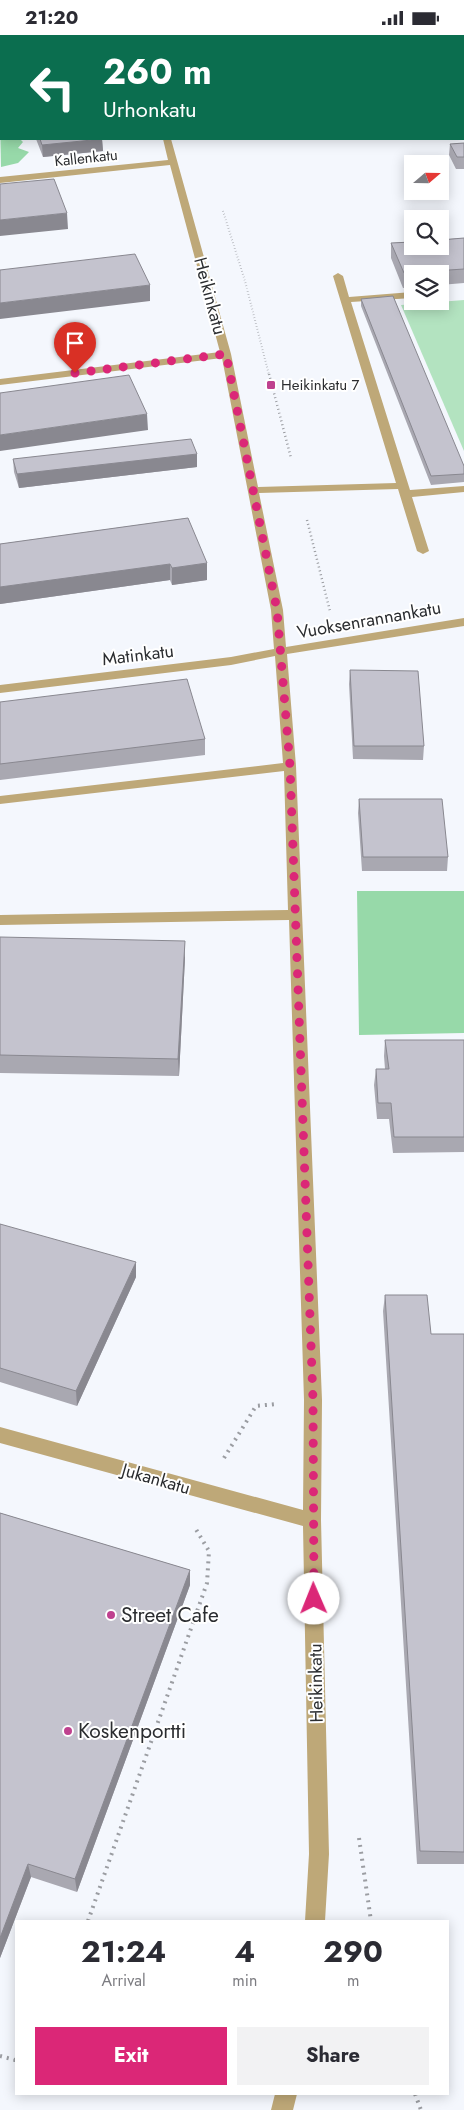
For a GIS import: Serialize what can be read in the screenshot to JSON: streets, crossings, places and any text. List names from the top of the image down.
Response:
{
  "streets": {
    "street": [
      "Kallenkatu",
      "Heikinkatu",
      "Vuoksenrannankatu",
      "Matinkatu",
      "Jukankatu"
    ]
  },
  "crossings": [
    ["Kallenkatu", "Heikinkatu"],
    ["Heikinkatu", "Vuoksenrannankatu"],
    ["Heikinkatu", "Matinkatu"],
    ["Heikinkatu", "Jukankatu"],
    ["Vuoksenrannankatu", "Matinkatu"]
  ],
  "places": {
    "transit": ["Heikinkatu 7"],
    "other": ["Street Cafe", "Koskenportti"]
  },
  "north": "right",
  "page": {
    "status": "21:20",
    "turn": ["260 m", "Urhonkatu"],
    "eta": [
      "21:24",
      "Arrival",
      "4",
      "min",
      "290",
      "m"
    ],
    "buttons": ["Exit", "Share"]
  }
}
